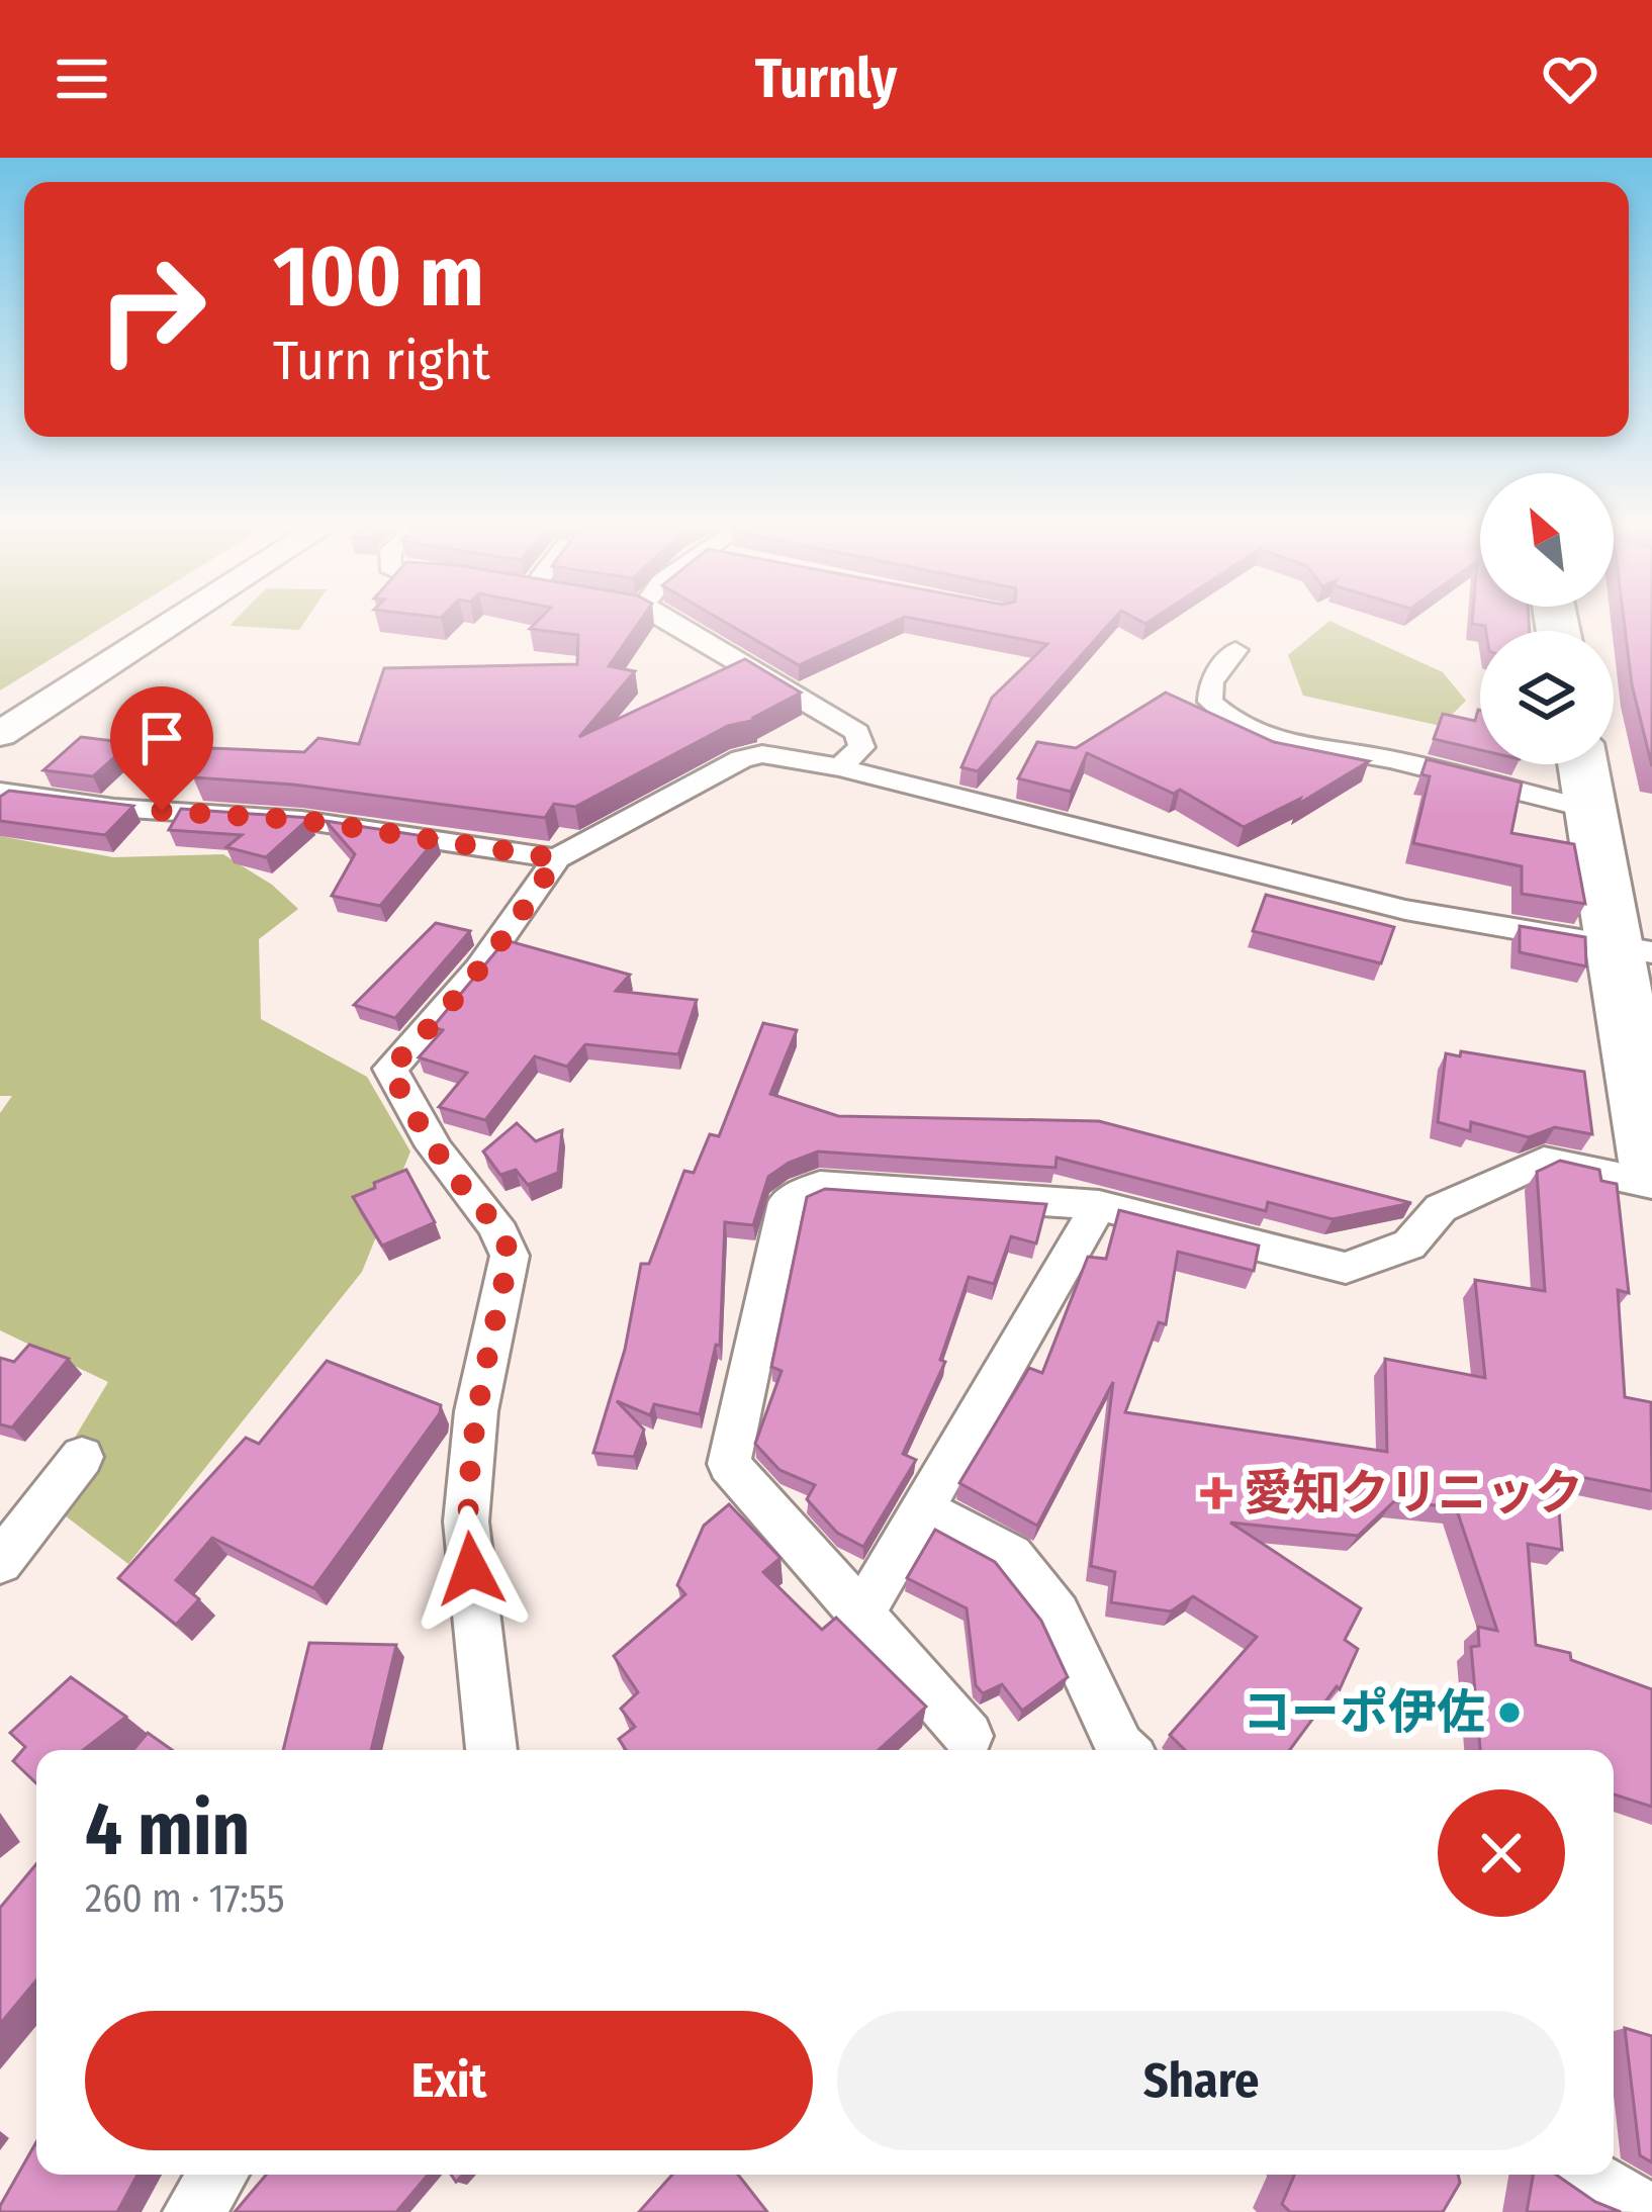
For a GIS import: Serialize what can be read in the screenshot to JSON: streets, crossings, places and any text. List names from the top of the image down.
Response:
{
  "places": {
    "health": ["愛知クリニック"],
    "other": ["コーポ伊佐"]
  },
  "north": "top left",
  "page": {
    "header": "Turnly",
    "turn": ["100 m", "Turn right"],
    "heading": ["4 min", "260 m · 17:55"],
    "buttons": ["Exit", "Share"]
  }
}
